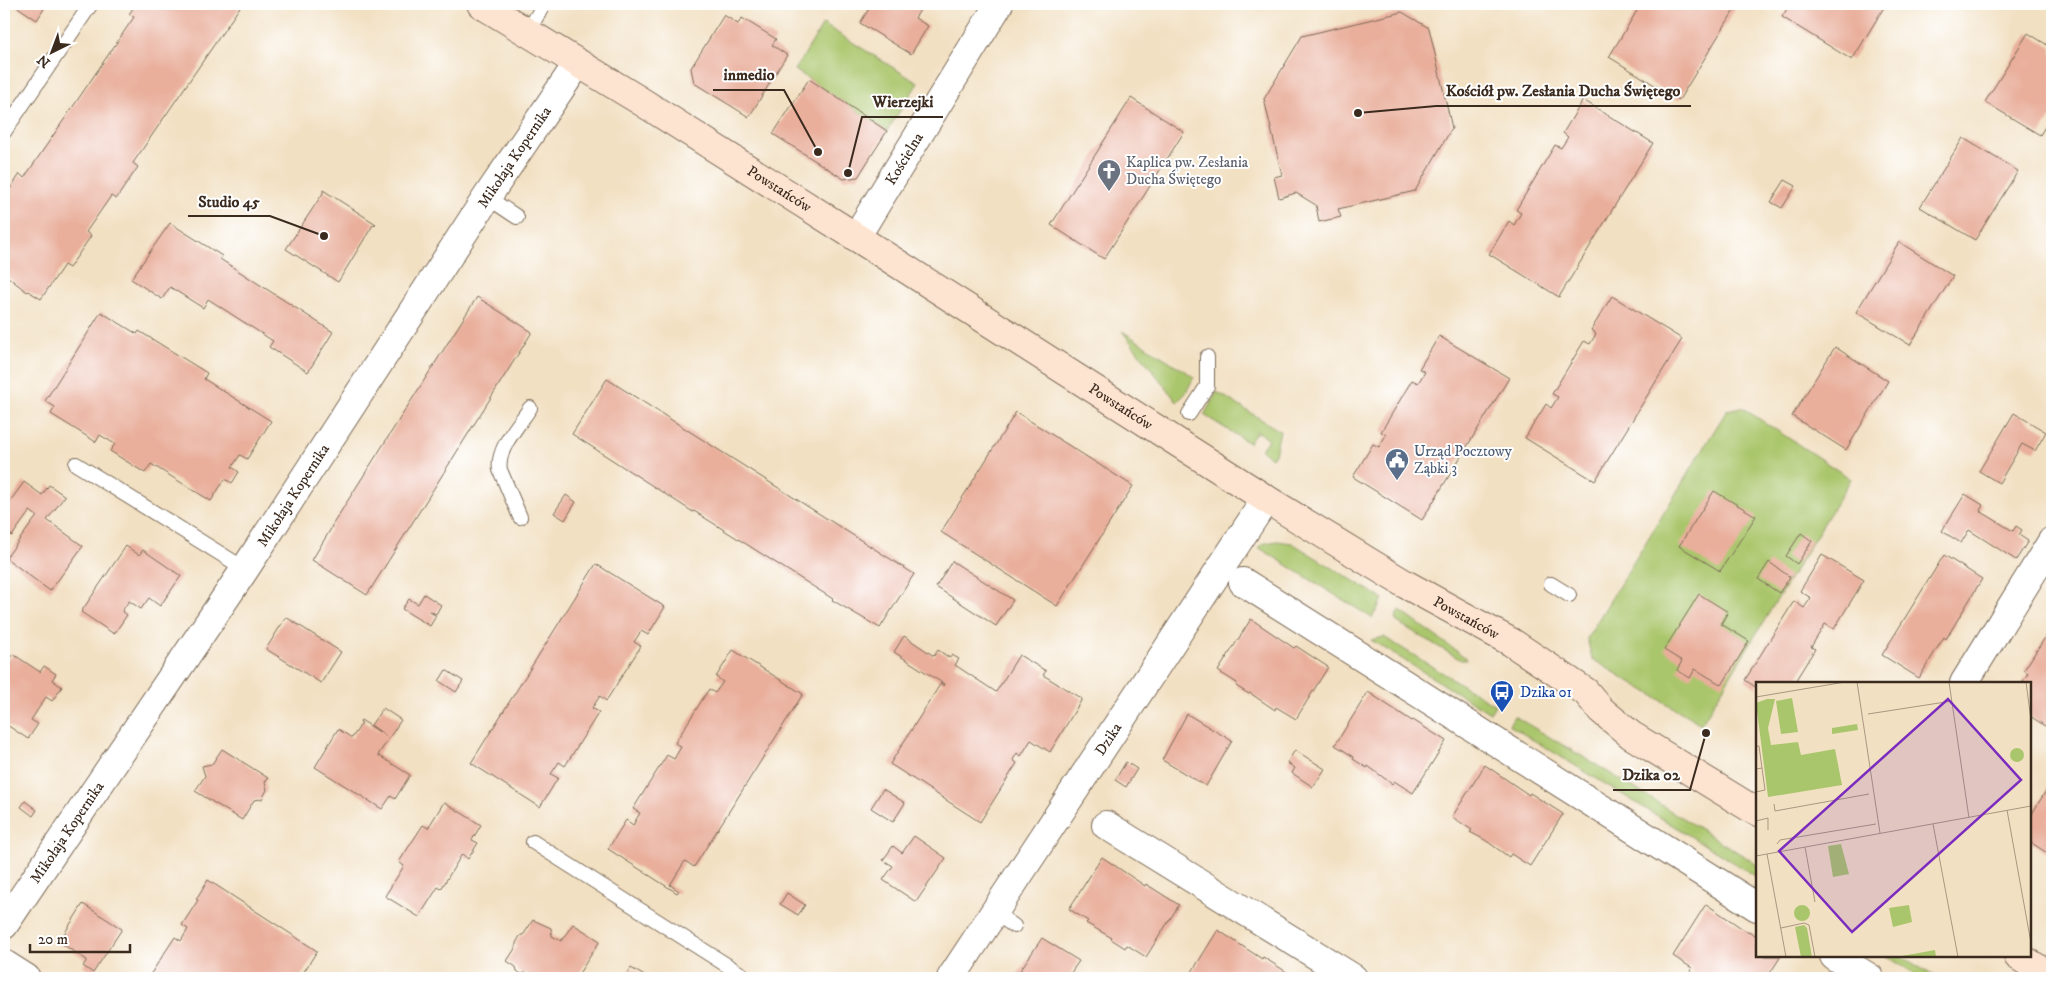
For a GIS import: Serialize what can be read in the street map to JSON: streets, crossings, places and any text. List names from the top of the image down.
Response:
{
  "streets": {
    "street": [
      "Mikołaja Kopernika",
      "Kościelna",
      "Powstańców",
      "Dzika"
    ]
  },
  "crossings": [
    ["Mikołaja Kopernika", "Powstańców"],
    ["Kościelna", "Powstańców"],
    ["Powstańców", "Dzika"]
  ],
  "places": {
    "other": [
      "Kościół pw. Zesłania Ducha Świętego",
      "inmedio",
      "Wierzejki",
      "Studio 45",
      "Dzika 02"
    ],
    "church": ["Kaplica pw. Zesłania Ducha Świętego"],
    "public building": ["Urząd Pocztowy Ząbki 3"],
    "bus stop": ["Dzika 01"]
  },
  "scale_bar": "20 m",
  "north": "bottom left"
}
